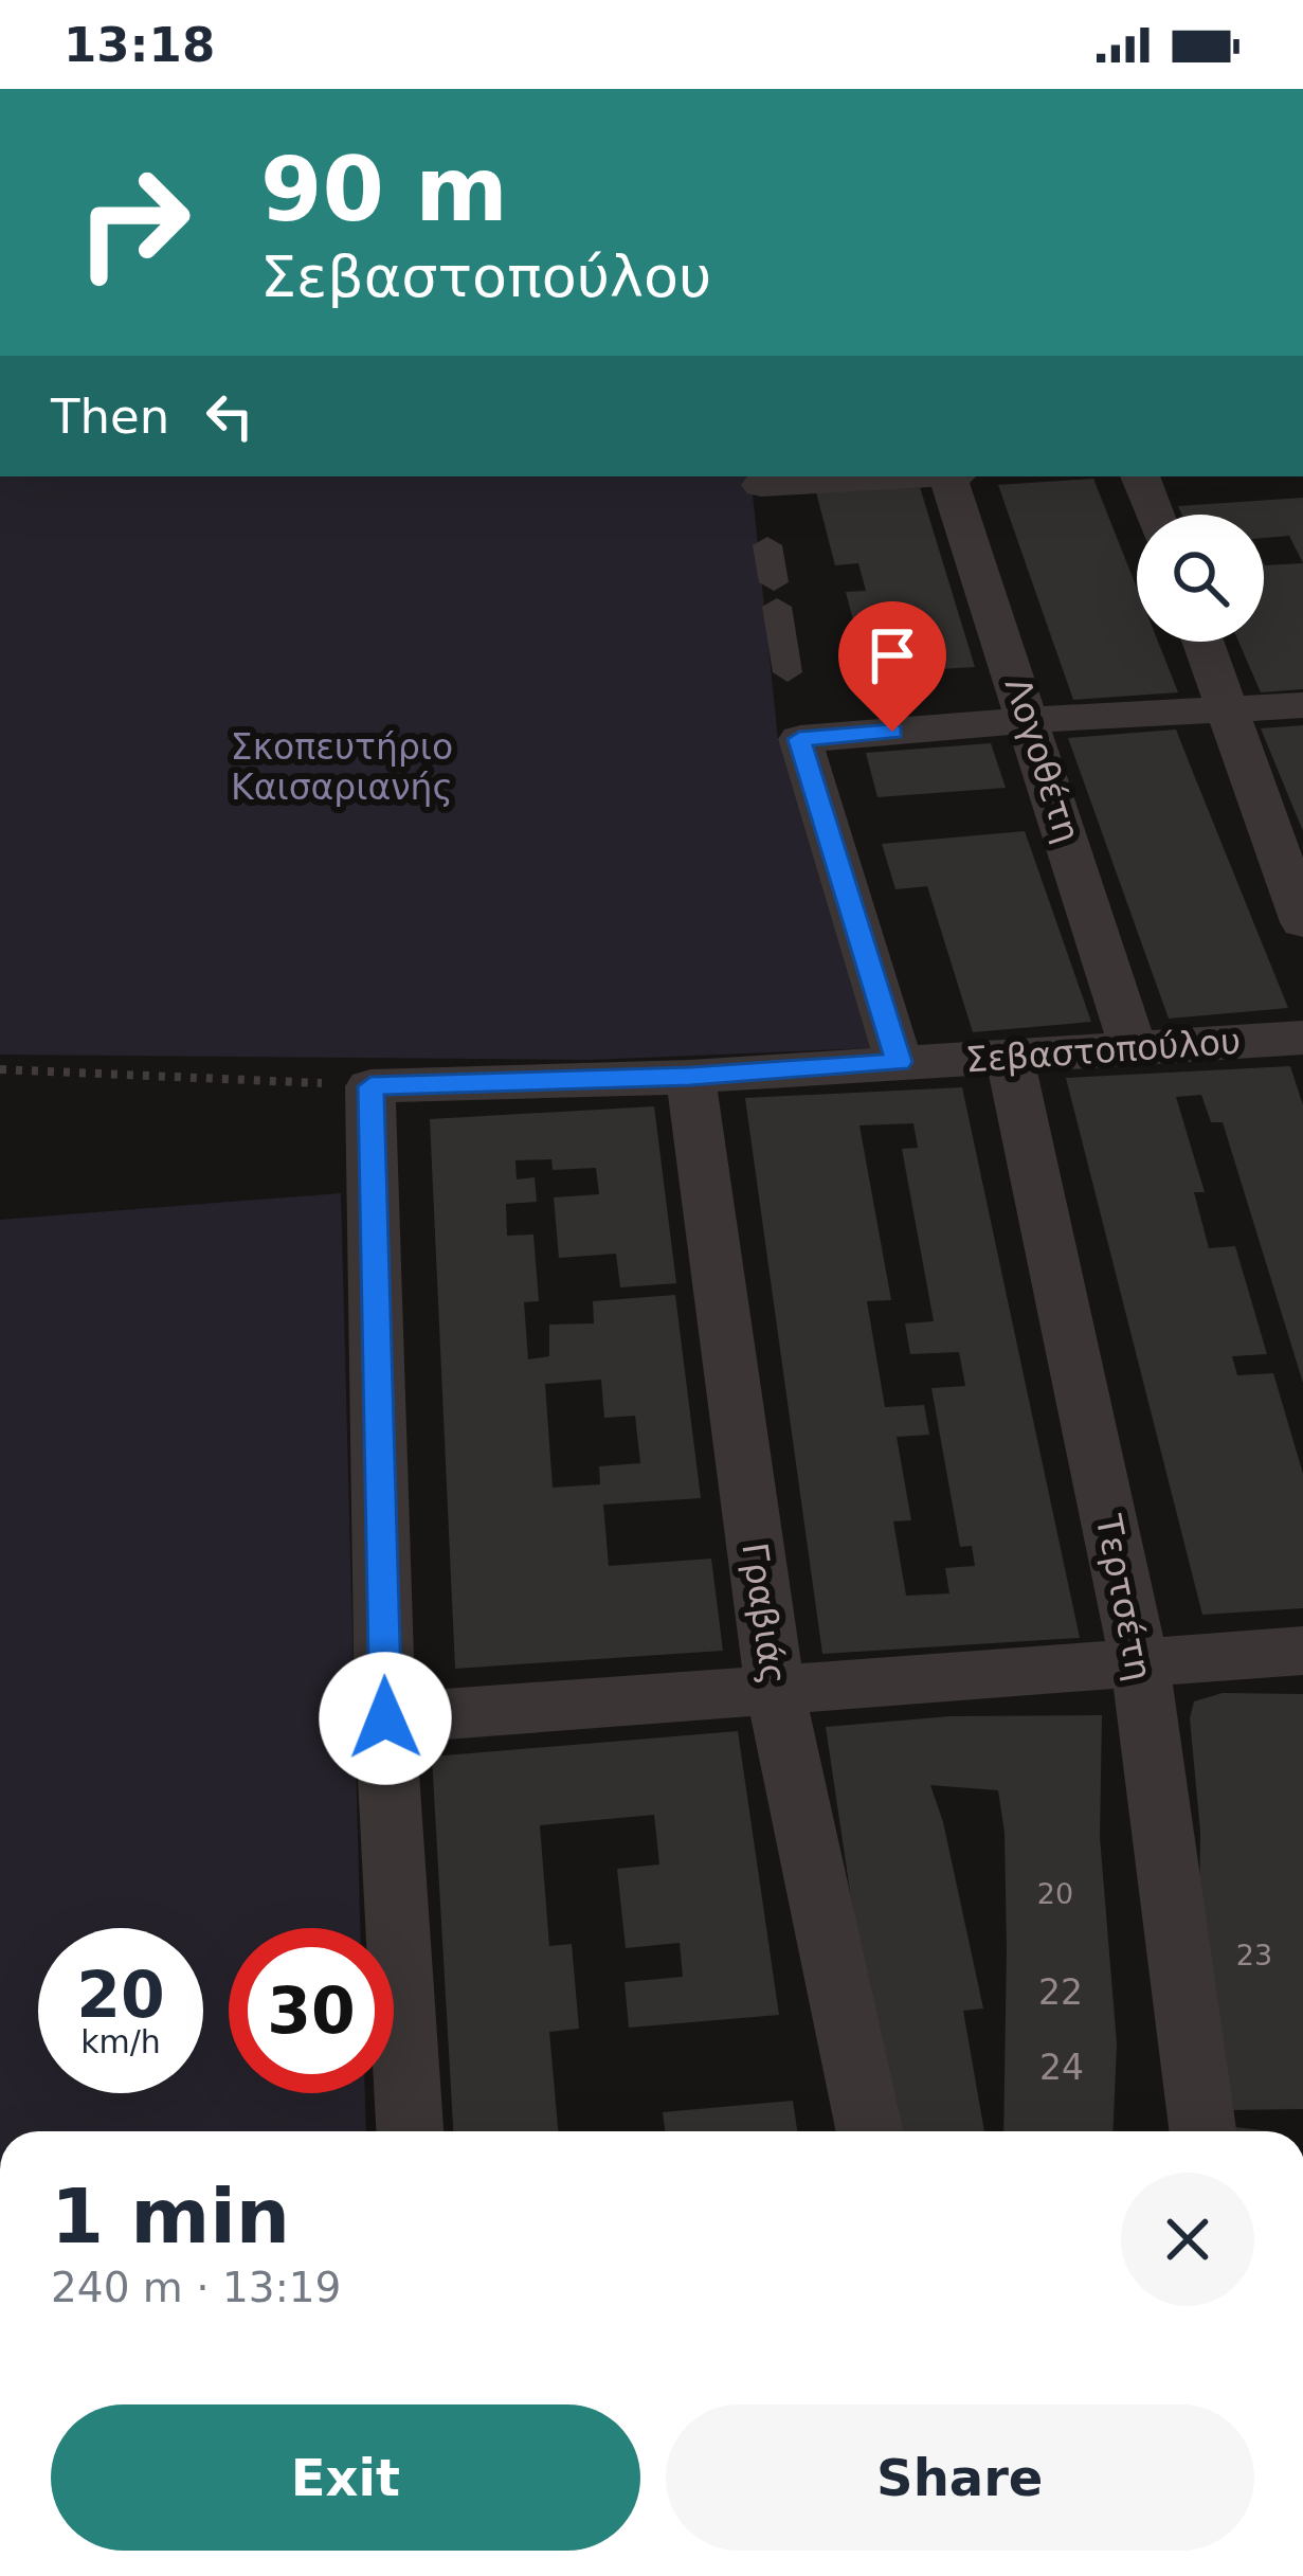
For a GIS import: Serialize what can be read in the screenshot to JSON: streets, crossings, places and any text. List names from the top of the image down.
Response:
{
  "streets": {
    "street": [
      "Λογοθέτη",
      "Σεβαστοπούλου",
      "Τερτσέτη",
      "Γραβιάς"
    ]
  },
  "crossings": [
    ["Λογοθέτη", "Σεβαστοπούλου"],
    ["Σεβαστοπούλου", "Τερτσέτη"],
    ["Σεβαστοπούλου", "Γραβιάς"]
  ],
  "parks": ["Σκοπευτήριο Καισαριανής"],
  "house_numbers": [
    "20",
    "23",
    "22",
    "24"
  ],
  "page": {
    "status": "13:18",
    "turn": ["90 m", "Σεβαστοπούλου"],
    "then": "Then",
    "speed": "20 km/h",
    "limit": "30",
    "heading": ["1 min", "240 m · 13:19"],
    "buttons": ["Exit", "Share"]
  }
}
